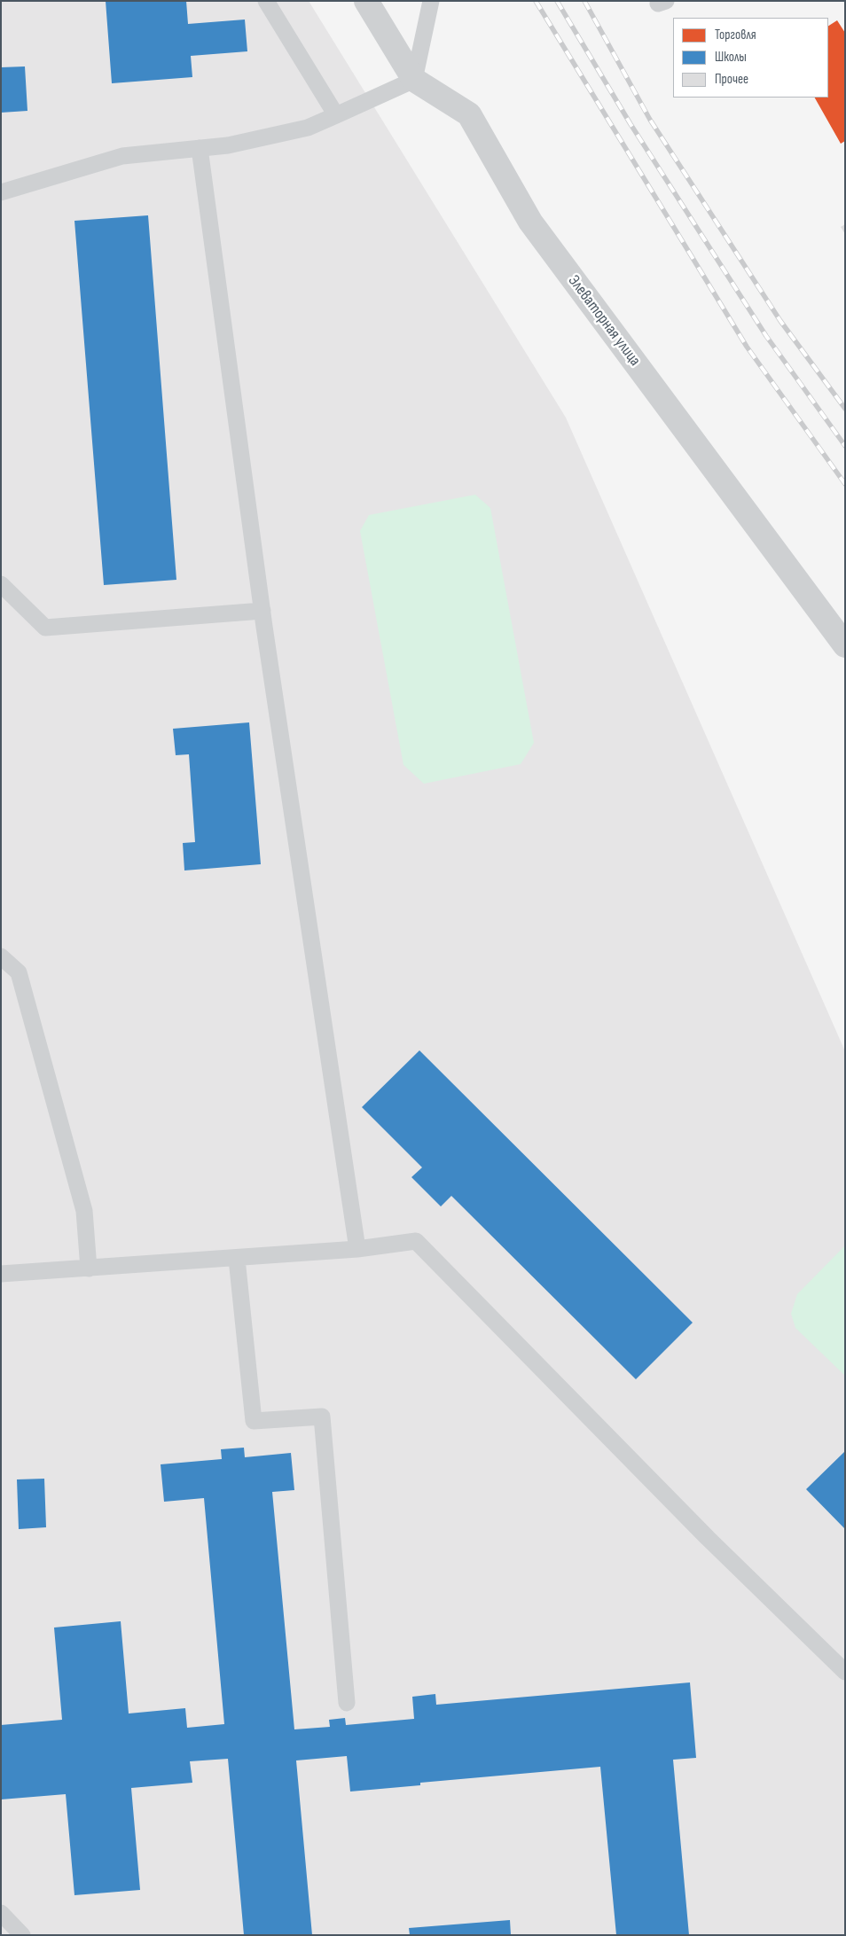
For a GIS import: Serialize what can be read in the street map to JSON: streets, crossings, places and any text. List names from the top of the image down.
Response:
{
  "streets": {
    "street": ["Элеваторная улица"]
  },
  "legend": ["Торговля", "Школы", "Прочее"]
}
